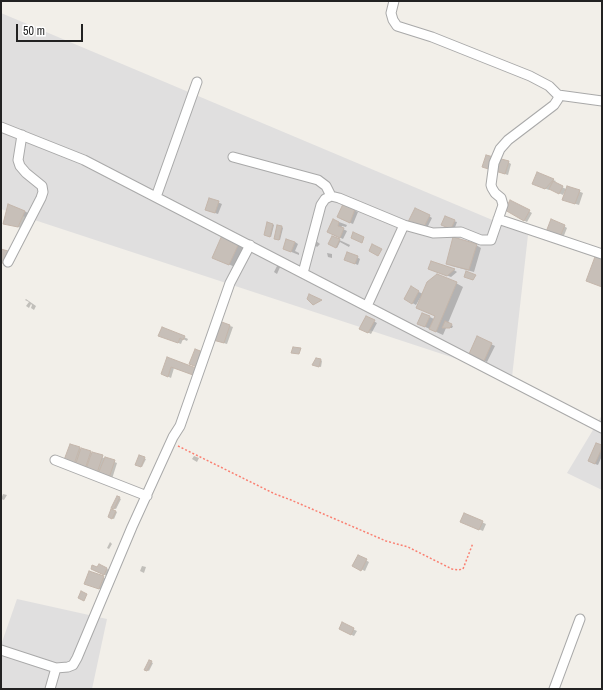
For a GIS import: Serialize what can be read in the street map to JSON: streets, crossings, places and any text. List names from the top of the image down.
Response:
{
  "scale_bar": "50 m"
}
